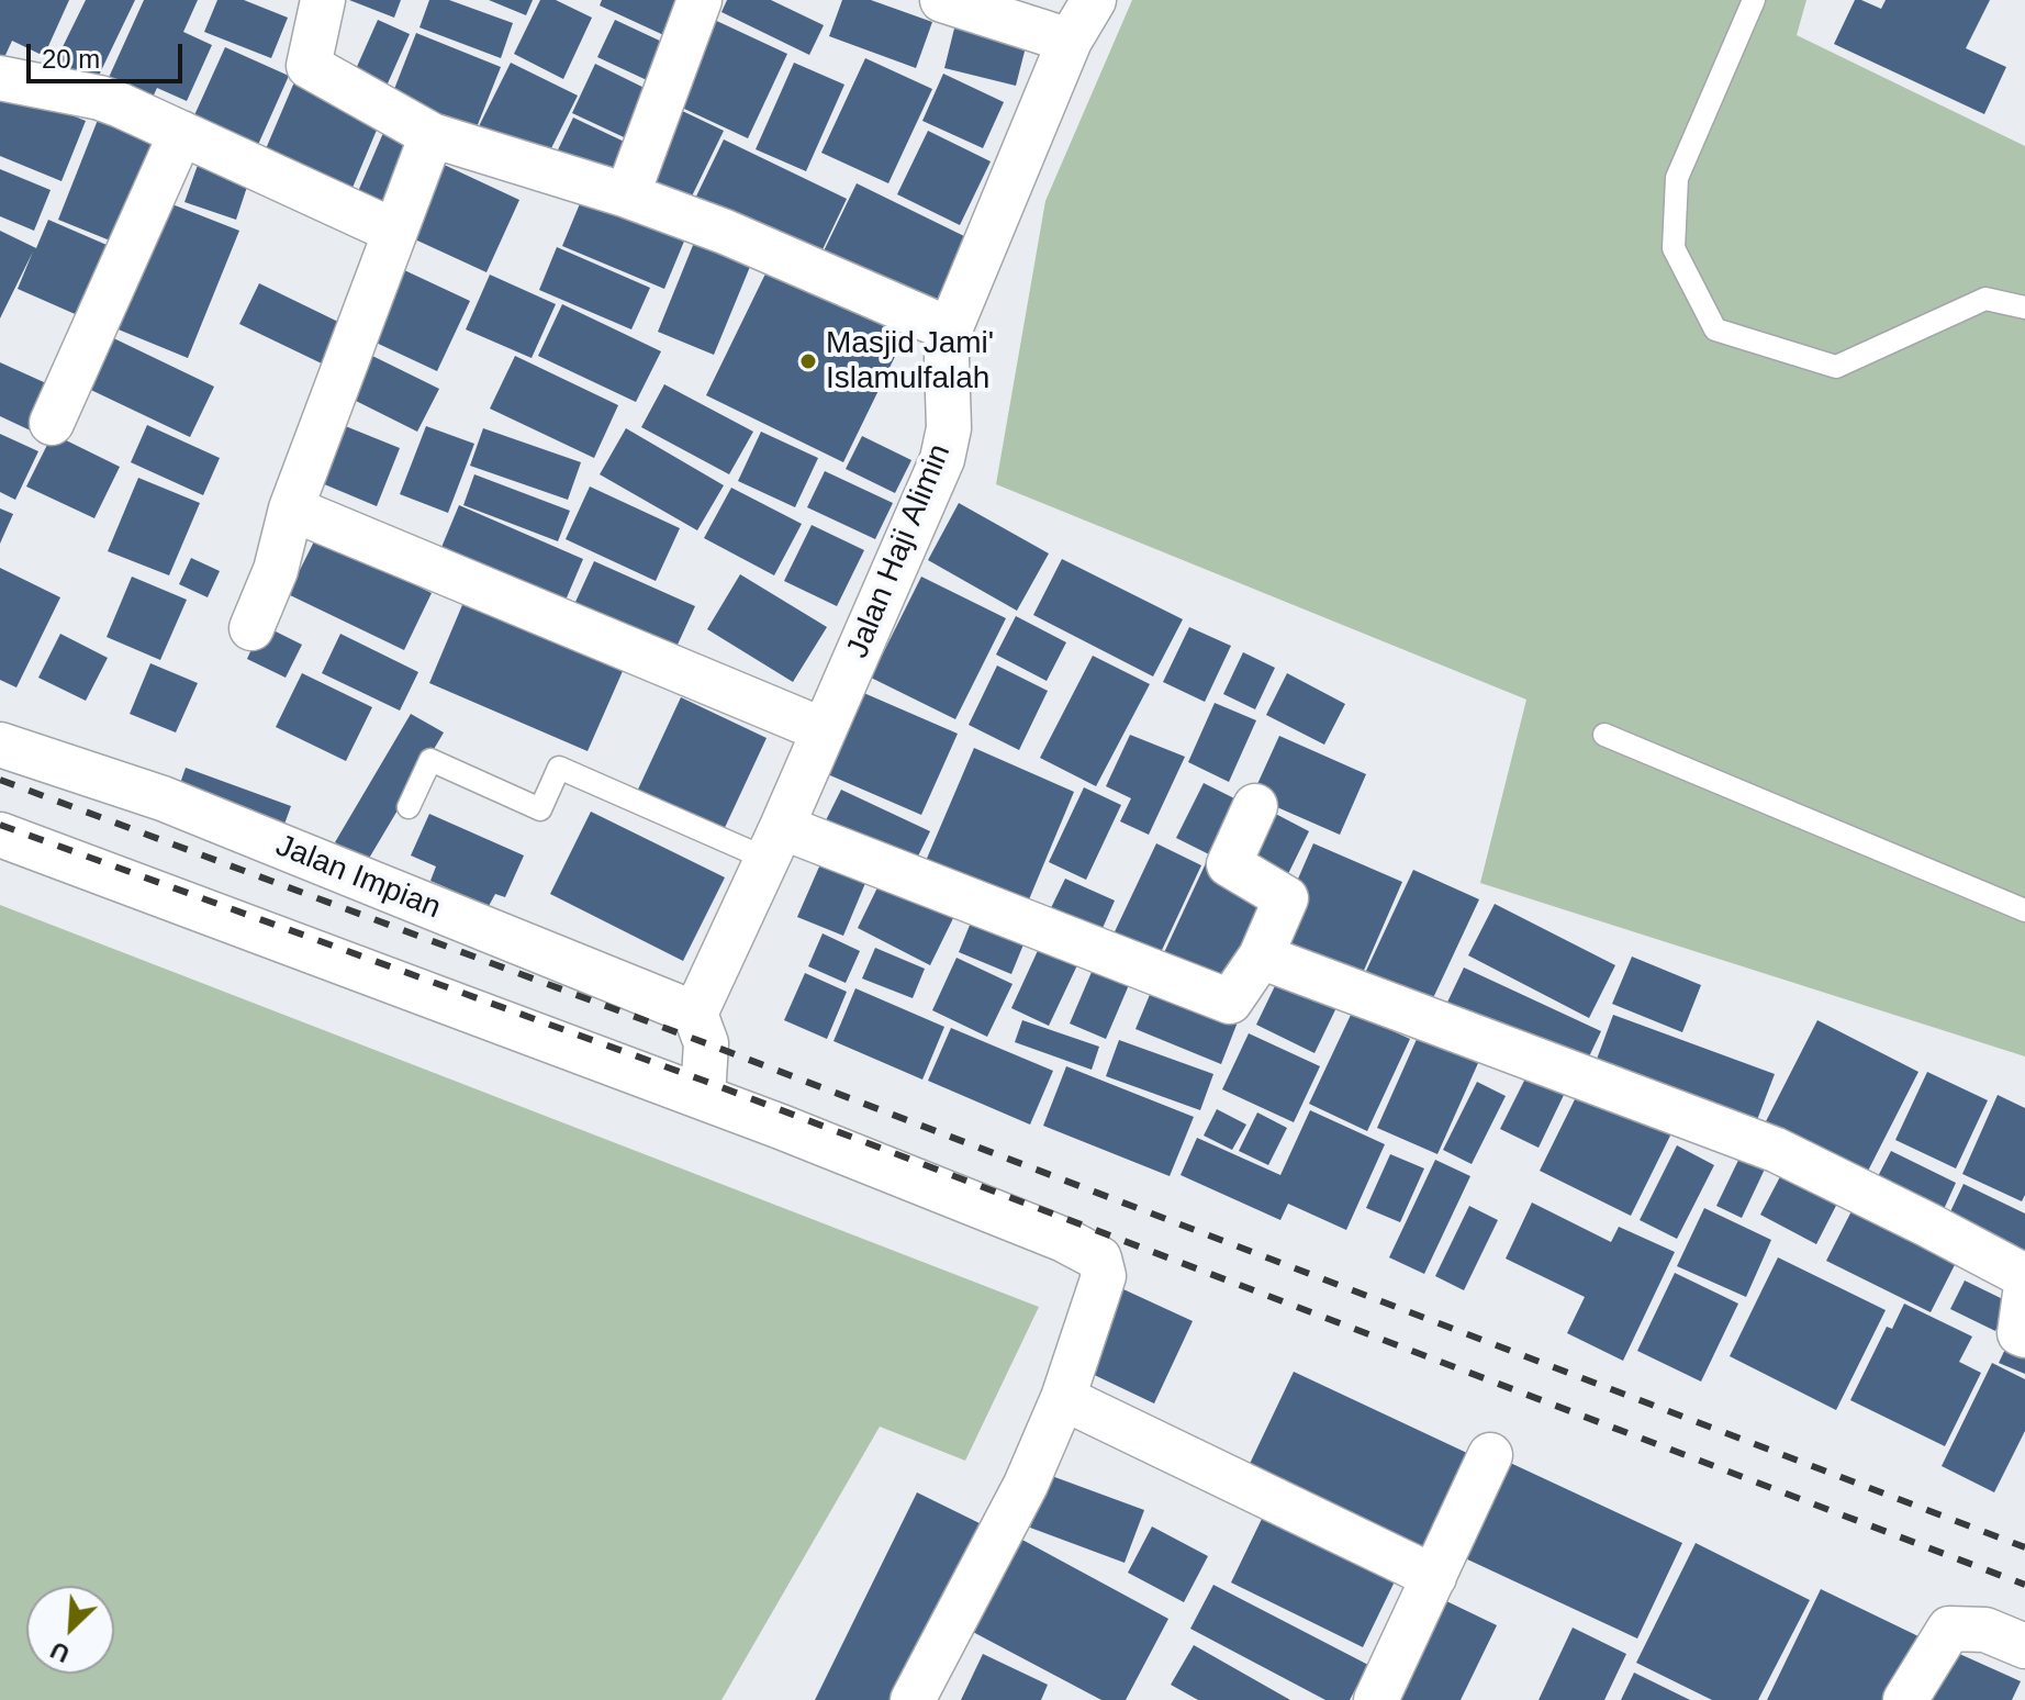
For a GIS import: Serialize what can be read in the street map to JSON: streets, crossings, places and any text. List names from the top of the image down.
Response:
{
  "streets": {
    "street": ["Jalan Haji Alimin", "Jalan Impian"]
  },
  "crossings": [
    ["Jalan Haji Alimin", "Jalan Impian"]
  ],
  "places": ["Masjid Jami' Islamulfalah"],
  "scale_bar": "20 m",
  "north": "bottom left"
}
